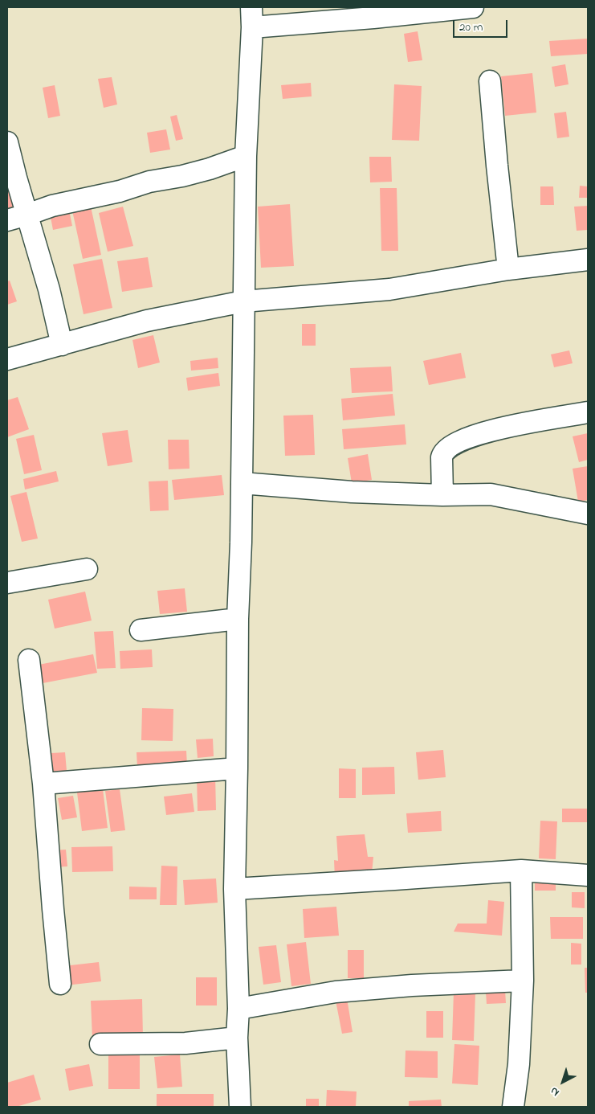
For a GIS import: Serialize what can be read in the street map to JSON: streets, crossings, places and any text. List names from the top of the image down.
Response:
{
  "scale_bar": "20 m",
  "north": "bottom left"
}
